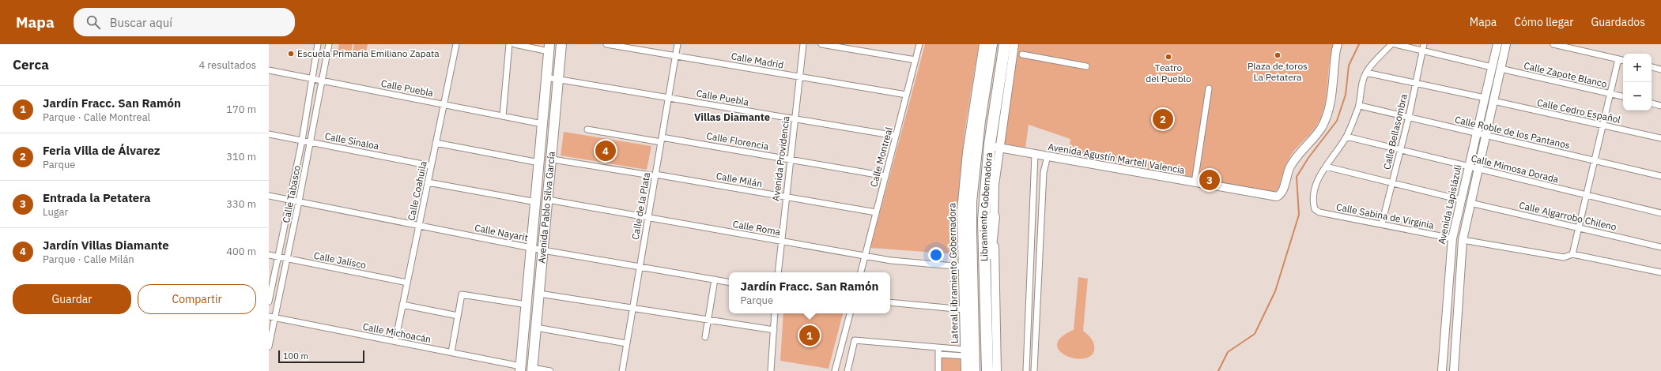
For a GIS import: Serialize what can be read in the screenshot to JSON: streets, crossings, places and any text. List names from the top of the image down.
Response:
{
  "streets": {
    "highway": ["Libramiento Gobernadora"],
    "main road": ["Avenida Pablo Silva García"],
    "street": [
      "Calle Madrid",
      "Calle Zapote Blanco",
      "Calle Puebla",
      "Calle Cedro Español",
      "Calle Bellasombra",
      "Calle Roble de los Pantanos",
      "Calle Sinaloa",
      "Calle Florencia",
      "Calle Montreal",
      "Avenida Providencia",
      "Avenida Agustín Martell Valencia",
      "Calle Mimosa Dorada",
      "Calle Milán",
      "Calle Coahuila",
      "Calle Tabasco",
      "Avenida Lapislázuli",
      "Calle de la Plata",
      "Calle Sabina de Virginia",
      "Calle Algarrobo Chileno",
      "Calle Roma",
      "Calle Nayarit",
      "Calle Jalisco",
      "Lateral Libramiento Gobernadora",
      "Calle Michoacán"
    ]
  },
  "crossings": [
    ["Calle Madrid", "Calle Montreal"],
    ["Calle Madrid", "Avenida Providencia"],
    ["Calle Madrid", "Calle de la Plata"],
    ["Calle Zapote Blanco", "Avenida Lapislázuli"],
    ["Calle Puebla", "Calle Montreal"],
    ["Calle Puebla", "Avenida Providencia"],
    ["Calle Puebla", "Calle Coahuila"],
    ["Calle Puebla", "Calle Tabasco"],
    ["Calle Puebla", "Calle de la Plata"],
    ["Calle Puebla", "Avenida Pablo Silva García"],
    ["Calle Cedro Español", "Avenida Lapislázuli"],
    ["Calle Bellasombra", "Calle Roble de los Pantanos"],
    ["Calle Bellasombra", "Calle Mimosa Dorada"],
    ["Calle Bellasombra", "Calle Sabina de Virginia"],
    ["Calle Roble de los Pantanos", "Avenida Lapislázuli"],
    ["Calle Sinaloa", "Calle Coahuila"],
    ["Calle Sinaloa", "Calle Tabasco"],
    ["Calle Florencia", "Calle Montreal"],
    ["Calle Florencia", "Avenida Providencia"],
    ["Calle Florencia", "Calle de la Plata"],
    ["Calle Montreal", "Calle Milán"],
    ["Calle Montreal", "Calle Roma"],
    ["Avenida Providencia", "Calle Milán"],
    ["Avenida Providencia", "Calle Roma"],
    ["Avenida Agustín Martell Valencia", "Libramiento Gobernadora"],
    ["Calle Mimosa Dorada", "Avenida Lapislázuli"],
    ["Calle Milán", "Calle de la Plata"],
    ["Calle Milán", "Avenida Pablo Silva García"],
    ["Calle Coahuila", "Calle Nayarit"],
    ["Calle Coahuila", "Calle Jalisco"],
    ["Calle Coahuila", "Calle Michoacán"],
    ["Calle Tabasco", "Calle Nayarit"],
    ["Calle Tabasco", "Calle Jalisco"],
    ["Calle Tabasco", "Calle Michoacán"],
    ["Avenida Lapislázuli", "Calle Sabina de Virginia"],
    ["Avenida Lapislázuli", "Calle Algarrobo Chileno"],
    ["Calle de la Plata", "Calle Roma"],
    ["Calle de la Plata", "Calle Nayarit"],
    ["Avenida Pablo Silva García", "Calle Roma"],
    ["Avenida Pablo Silva García", "Calle Nayarit"],
    ["Avenida Pablo Silva García", "Calle Michoacán"],
    ["Calle Roma", "Lateral Libramiento Gobernadora"]
  ],
  "districts": ["Villas Diamante"],
  "places": ["Escuela Primaria Emiliano Zapata", "Plaza de toros La Petatera", "Teatro del Pueblo"],
  "scale_bar": "100 m",
  "page": {
    "header": "Mapa",
    "search": "Buscar aquí",
    "nav": ["Mapa", "Cómo llegar", "Guardados"],
    "heading": ["Cerca", "4 resultados"],
    "map_buttons": ["+", "−"],
    "list": [
      {
        "mark": "1",
        "name": "Jardín Fracc. San Ramón",
        "note": "Parque · Calle Montreal",
        "value": "170 m"
      },
      {
        "mark": "2",
        "name": "Feria Villa de Álvarez",
        "note": "Parque",
        "value": "310 m"
      },
      {
        "mark": "3",
        "name": "Entrada la Petatera",
        "note": "Lugar",
        "value": "330 m"
      },
      {
        "mark": "4",
        "name": "Jardín Villas Diamante",
        "note": "Parque · Calle Milán",
        "value": "400 m"
      }
    ],
    "pins": [
      "2",
      "4",
      "3",
      "1"
    ],
    "popup": ["Jardín Fracc. San Ramón", "Parque"],
    "buttons": ["Guardar", "Compartir"],
    "scale": "100 m"
  }
}
